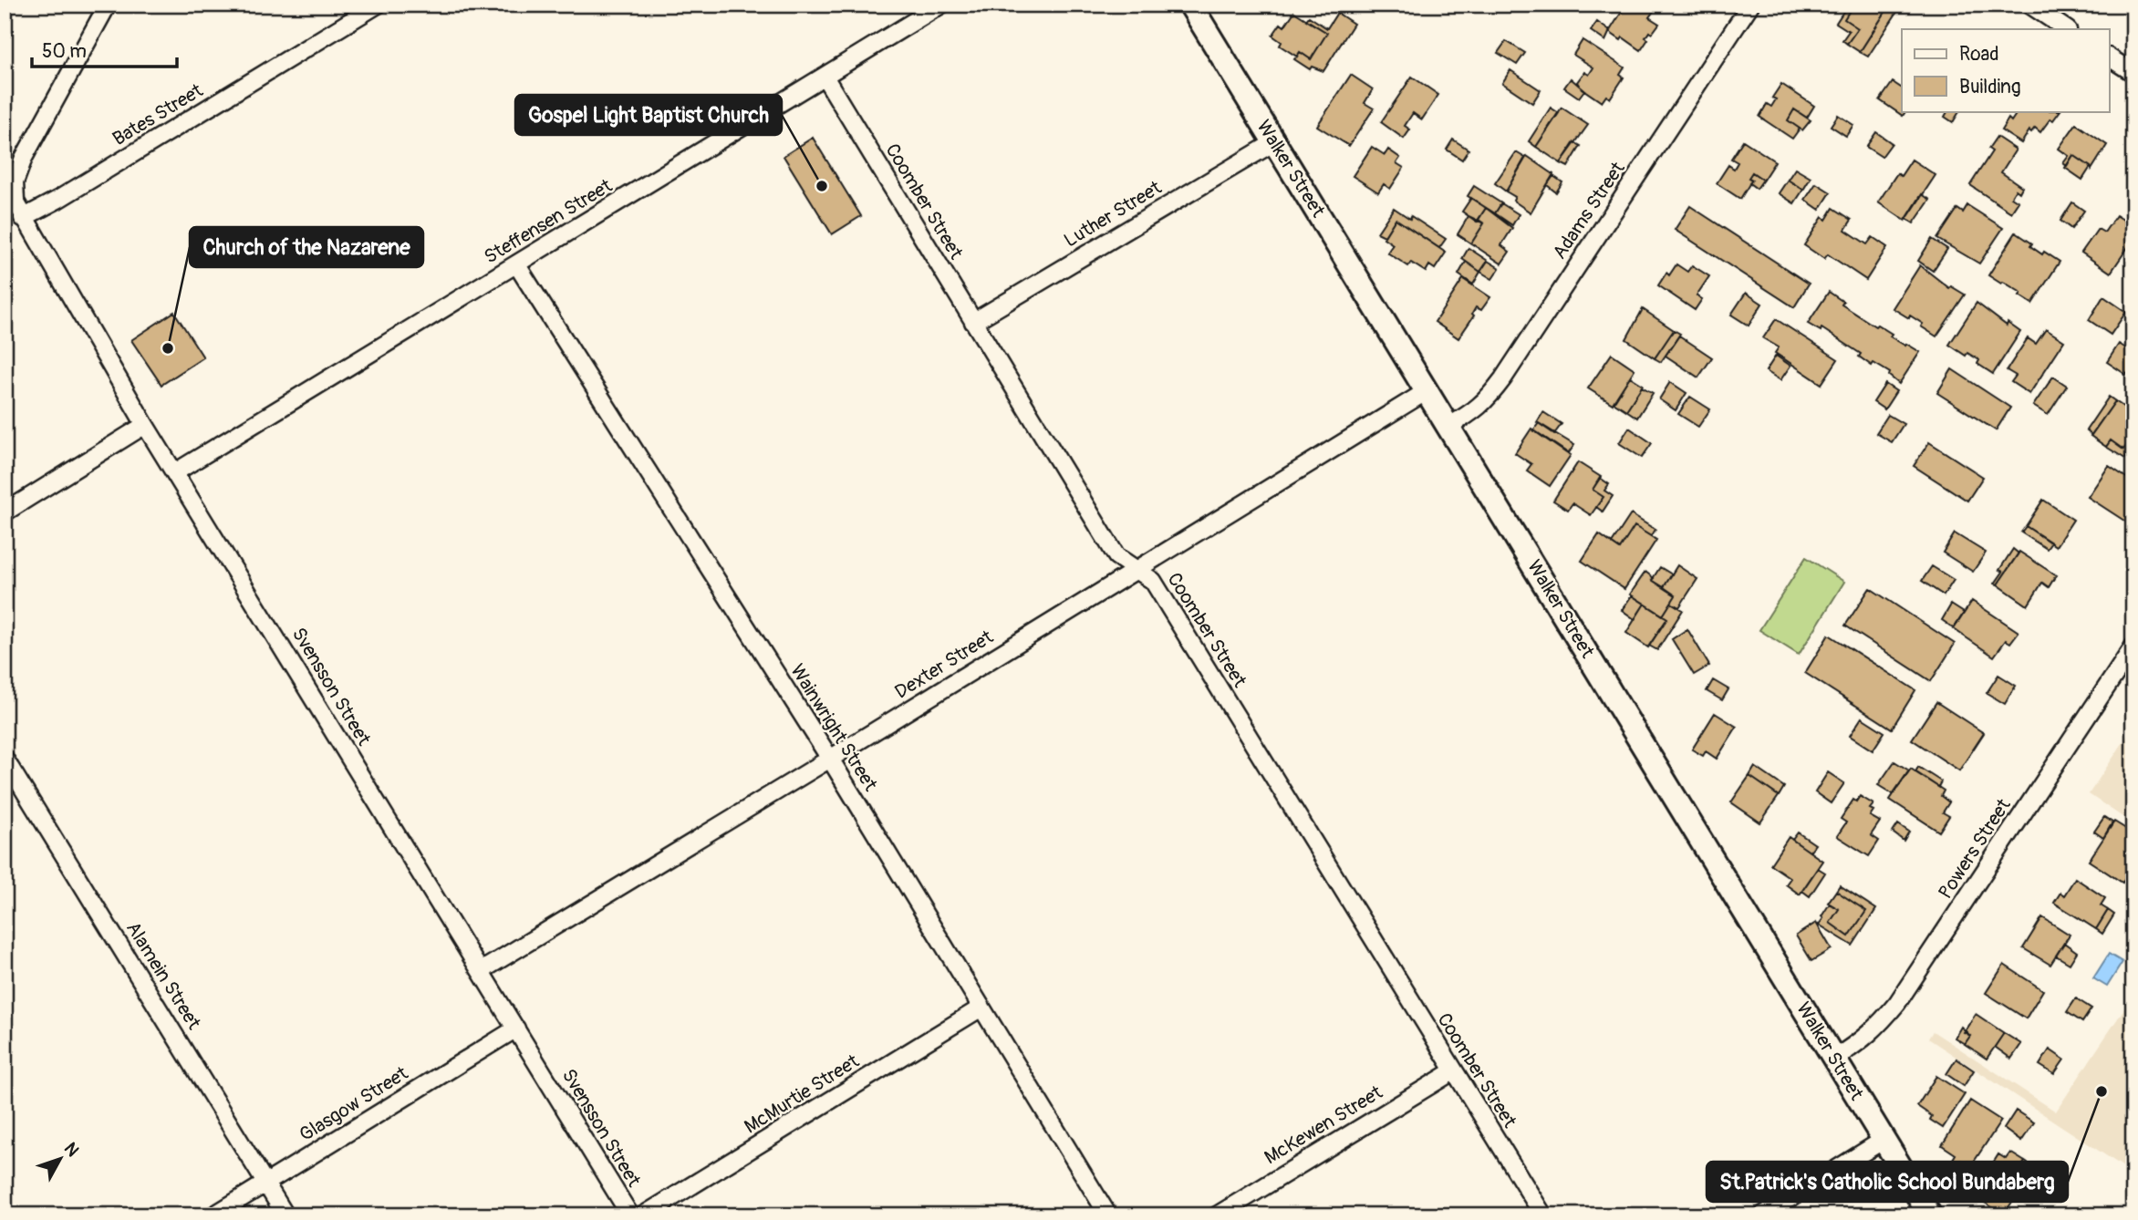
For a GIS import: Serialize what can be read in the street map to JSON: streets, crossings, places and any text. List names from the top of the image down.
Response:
{
  "streets": {
    "main road": ["Walker Street"],
    "street": [
      "Bates Street",
      "Coomber Street",
      "Adams Street",
      "Luther Street",
      "Steffensen Street",
      "Dexter Street",
      "Svensson Street",
      "Wainwright Street",
      "Powers Street",
      "Alamein Street",
      "McMurtie Street",
      "Glasgow Street",
      "McKewen Street"
    ]
  },
  "crossings": [
    ["Bates Street", "Svensson Street"],
    ["Walker Street", "Adams Street"],
    ["Walker Street", "Luther Street"],
    ["Walker Street", "Dexter Street"],
    ["Walker Street", "Powers Street"],
    ["Coomber Street", "Luther Street"],
    ["Coomber Street", "Steffensen Street"],
    ["Coomber Street", "Dexter Street"],
    ["Coomber Street", "McKewen Street"],
    ["Steffensen Street", "Svensson Street"],
    ["Steffensen Street", "Wainwright Street"],
    ["Dexter Street", "Svensson Street"],
    ["Dexter Street", "Wainwright Street"],
    ["Svensson Street", "Glasgow Street"],
    ["Wainwright Street", "McMurtie Street"],
    ["Alamein Street", "Glasgow Street"]
  ],
  "places": ["Gospel Light Baptist Church", "Church of the Nazarene", "St.Patrick's Catholic School Bundaberg"],
  "legend": ["Road", "Building"],
  "scale_bar": "50 m",
  "north": "top right"
}
